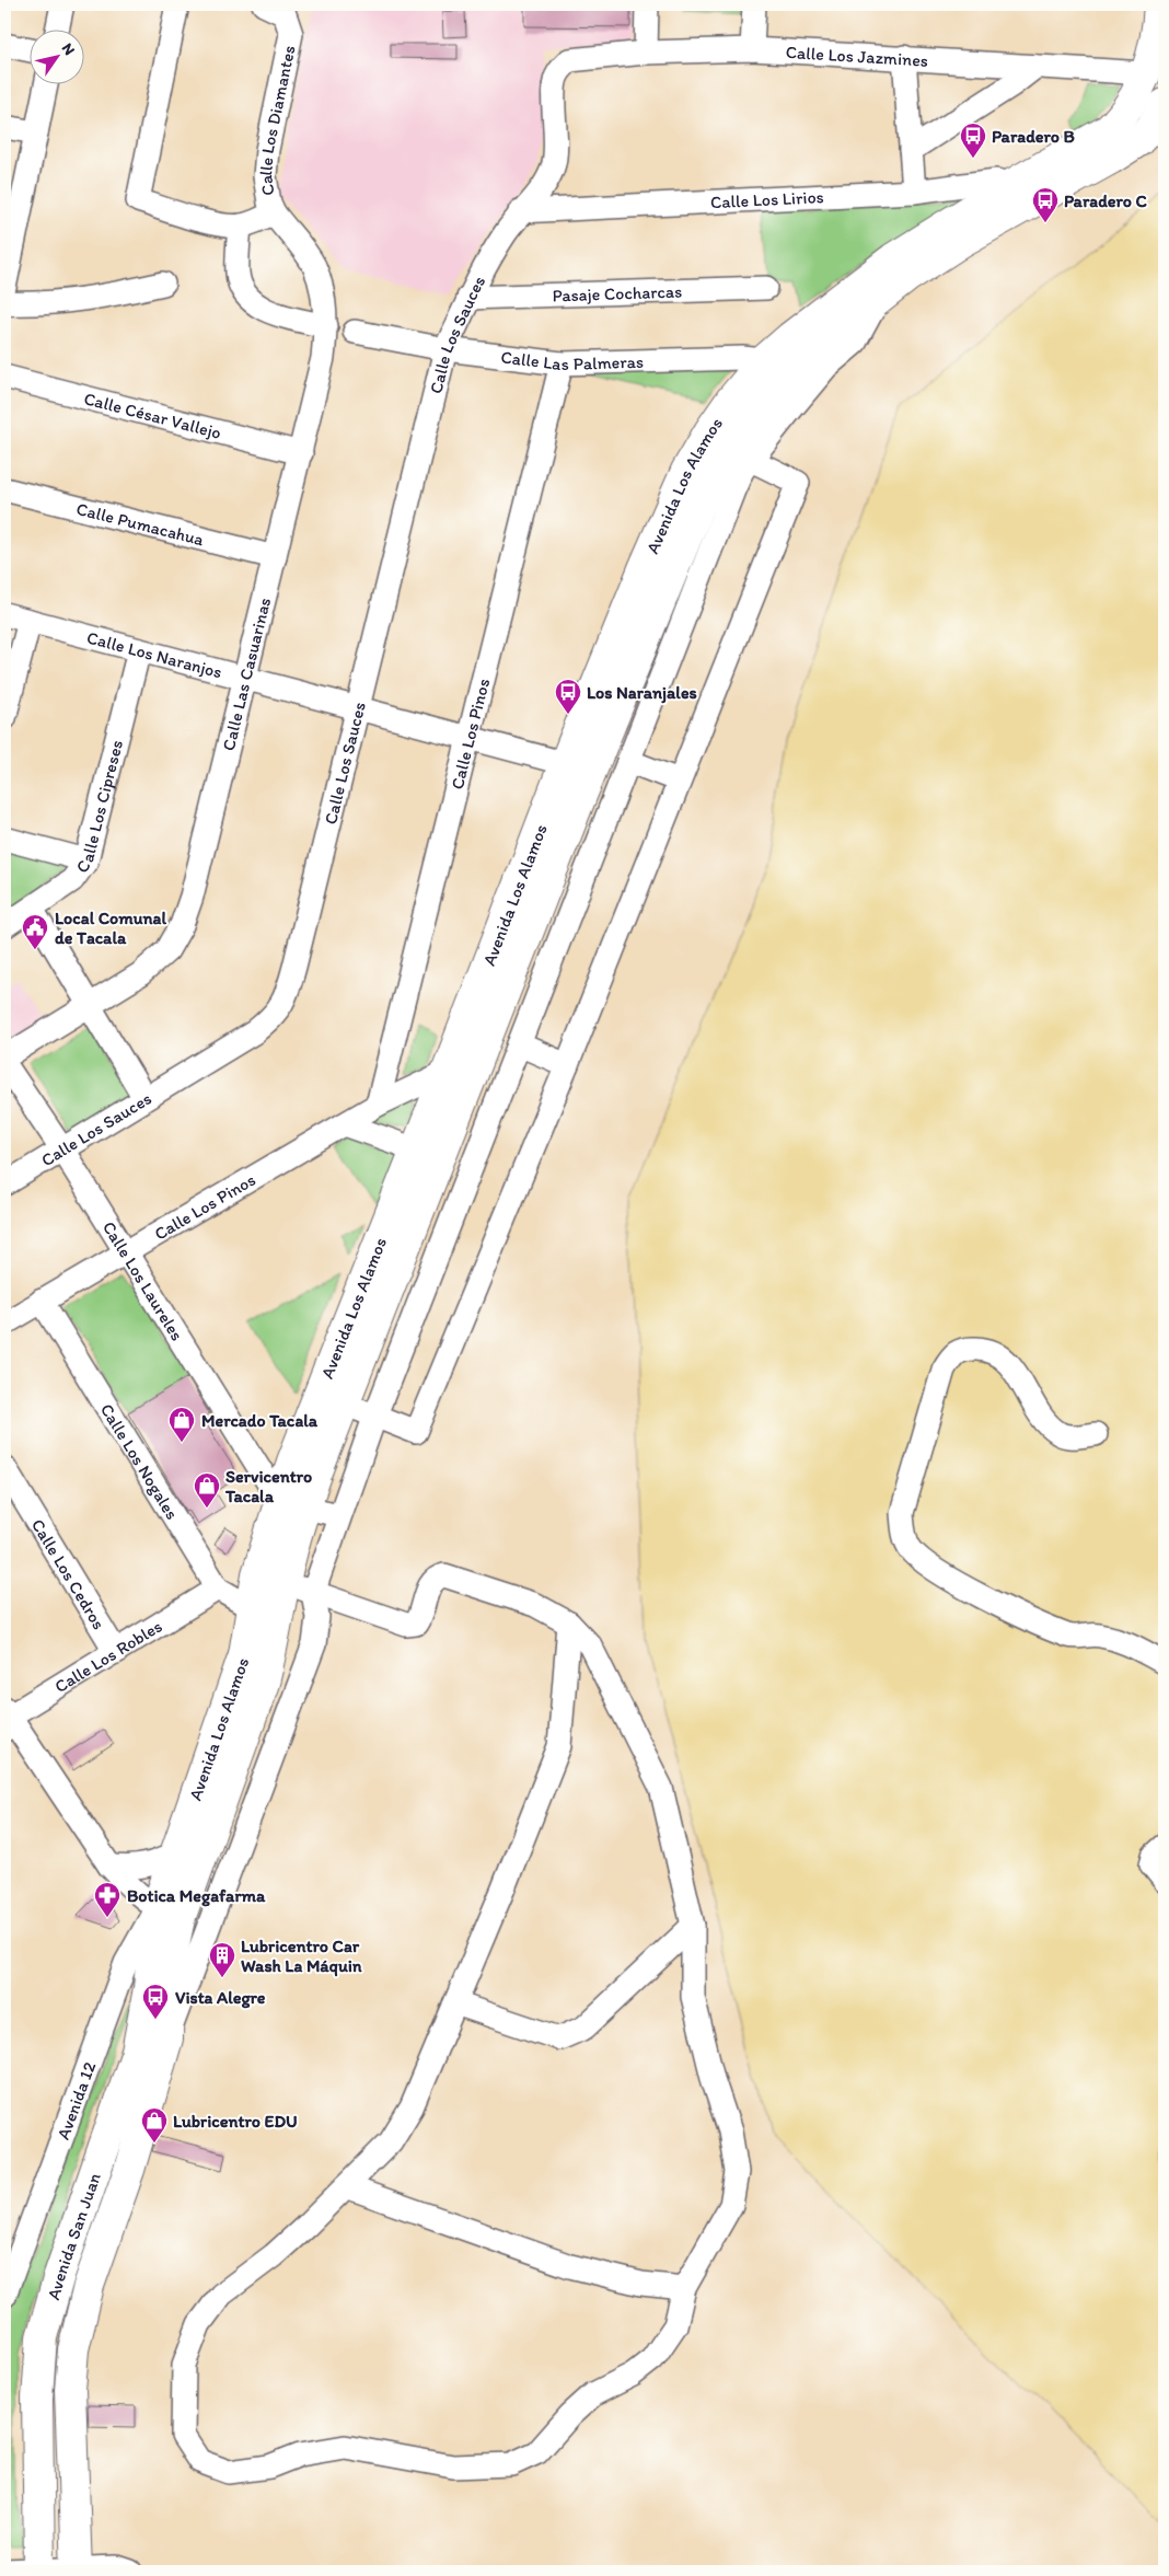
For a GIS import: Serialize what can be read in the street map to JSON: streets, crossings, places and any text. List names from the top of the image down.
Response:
{
  "streets": {
    "main road": ["Avenida Los Alamos", "Avenida San Juan"],
    "street": [
      "Calle Los Jazmines",
      "Calle Los Diamantes",
      "Calle Los Lirios",
      "Pasaje Cocharcas",
      "Calle Los Sauces",
      "Calle Las Palmeras",
      "Calle César Vallejo",
      "Calle Pumacahua",
      "Calle Los Naranjos",
      "Calle Las Casuarinas",
      "Calle Los Pinos",
      "Calle Los Cipreses",
      "Calle Los Laureles",
      "Calle Los Nogales",
      "Calle Los Cedros",
      "Calle Los Robles",
      "Avenida 12"
    ]
  },
  "crossings": [
    ["Calle Los Jazmines", "Calle Los Sauces"],
    ["Calle Los Jazmines", "Avenida Los Alamos"],
    ["Calle Los Diamantes", "Calle Las Casuarinas"],
    ["Calle Los Lirios", "Calle Los Sauces"],
    ["Calle Los Lirios", "Avenida Los Alamos"],
    ["Pasaje Cocharcas", "Calle Los Sauces"],
    ["Calle Los Sauces", "Calle Las Palmeras"],
    ["Calle Los Sauces", "Calle Los Naranjos"],
    ["Calle Los Sauces", "Calle Los Laureles"],
    ["Calle Las Palmeras", "Avenida Los Alamos"],
    ["Calle Las Palmeras", "Calle Los Pinos"],
    ["Calle César Vallejo", "Calle Las Casuarinas"],
    ["Avenida Los Alamos", "Calle Los Naranjos"],
    ["Avenida Los Alamos", "Calle Los Pinos"],
    ["Avenida Los Alamos", "Calle Los Laureles"],
    ["Avenida Los Alamos", "Calle Los Nogales"],
    ["Avenida Los Alamos", "Avenida 12"],
    ["Avenida Los Alamos", "Avenida San Juan"],
    ["Calle Pumacahua", "Calle Las Casuarinas"],
    ["Calle Los Naranjos", "Calle Las Casuarinas"],
    ["Calle Los Naranjos", "Calle Los Pinos"],
    ["Calle Los Naranjos", "Calle Los Cipreses"],
    ["Calle Los Pinos", "Calle Los Laureles"],
    ["Calle Los Pinos", "Calle Los Nogales"],
    ["Calle Los Nogales", "Calle Los Robles"],
    ["Calle Los Cedros", "Calle Los Robles"],
    ["Avenida 12", "Avenida San Juan"]
  ],
  "places": {
    "bus stop": [
      "Paradero B",
      "Paradero C",
      "Los Naranjales",
      "Vista Alegre"
    ],
    "public building": ["Local Comunal de Tacala"],
    "shop": ["Mercado Tacala", "Servicentro Tacala", "Lubricentro EDU"],
    "pharmacy": ["Botica Megafarma"],
    "building": ["Lubricentro Car Wash La Máquin"]
  },
  "north": "top right"
}
